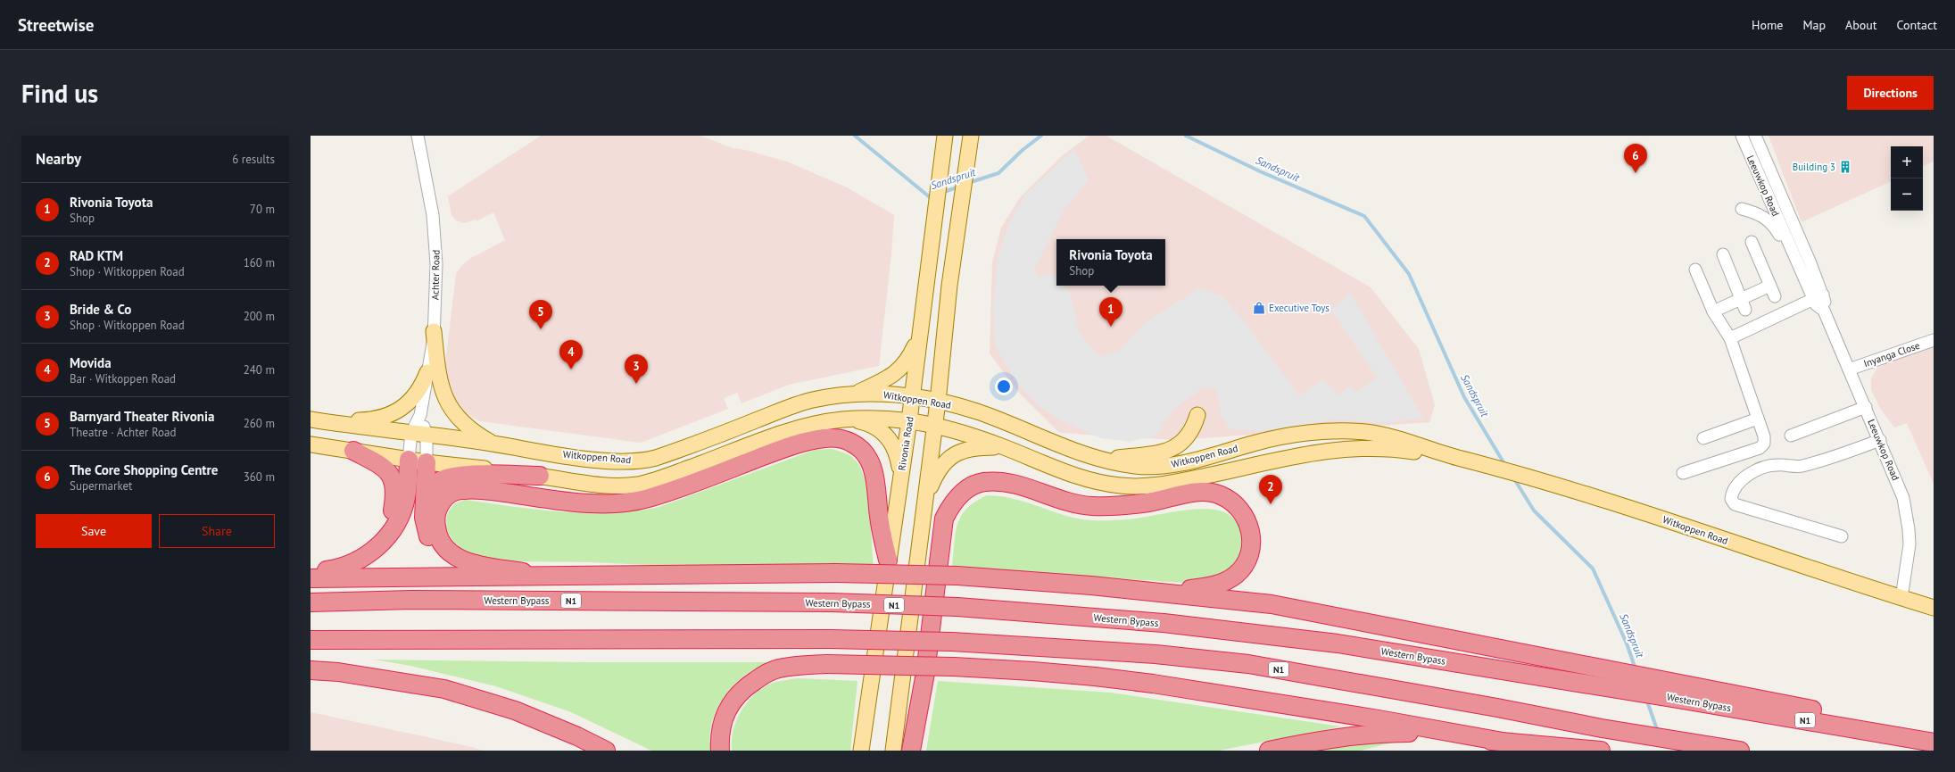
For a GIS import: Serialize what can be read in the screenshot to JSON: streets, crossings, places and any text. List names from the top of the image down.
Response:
{
  "streets": {
    "highway": ["Western Bypass", "N1"],
    "main road": ["Witkoppen Road", "Rivonia Road"],
    "street": ["Leeuwkop Road", "Achter Road", "Inyanga Close"]
  },
  "crossings": [
    ["Leeuwkop Road", "Inyanga Close"],
    ["Leeuwkop Road", "Witkoppen Road"],
    ["Achter Road", "Witkoppen Road"],
    ["Witkoppen Road", "Rivonia Road"]
  ],
  "water": ["Sandspruit"],
  "places": {
    "building": ["Building 3"],
    "shop": ["Executive Toys"]
  },
  "page": {
    "header": "Streetwise",
    "nav": [
      "Home",
      "Map",
      "About",
      "Contact"
    ],
    "buttons": [
      "Directions",
      ["Save", "Share"]
    ],
    "title": "Find us",
    "heading": ["Nearby", "6 results"],
    "pins": [
      "6",
      "1",
      "5",
      "4",
      "3",
      "2"
    ],
    "map_buttons": ["+", "−"],
    "list": [
      {
        "mark": "1",
        "name": "Rivonia Toyota",
        "note": "Shop",
        "value": "70 m"
      },
      {
        "mark": "2",
        "name": "RAD KTM",
        "note": "Shop · Witkoppen Road",
        "value": "160 m"
      },
      {
        "mark": "3",
        "name": "Bride & Co",
        "note": "Shop · Witkoppen Road",
        "value": "200 m"
      },
      {
        "mark": "4",
        "name": "Movida",
        "note": "Bar · Witkoppen Road",
        "value": "240 m"
      },
      {
        "mark": "5",
        "name": "Barnyard Theater Rivonia",
        "note": "Theatre · Achter Road",
        "value": "260 m"
      },
      {
        "mark": "6",
        "name": "The Core Shopping Centre",
        "note": "Supermarket",
        "value": "360 m"
      }
    ],
    "popup": ["Rivonia Toyota", "Shop"]
  }
}
